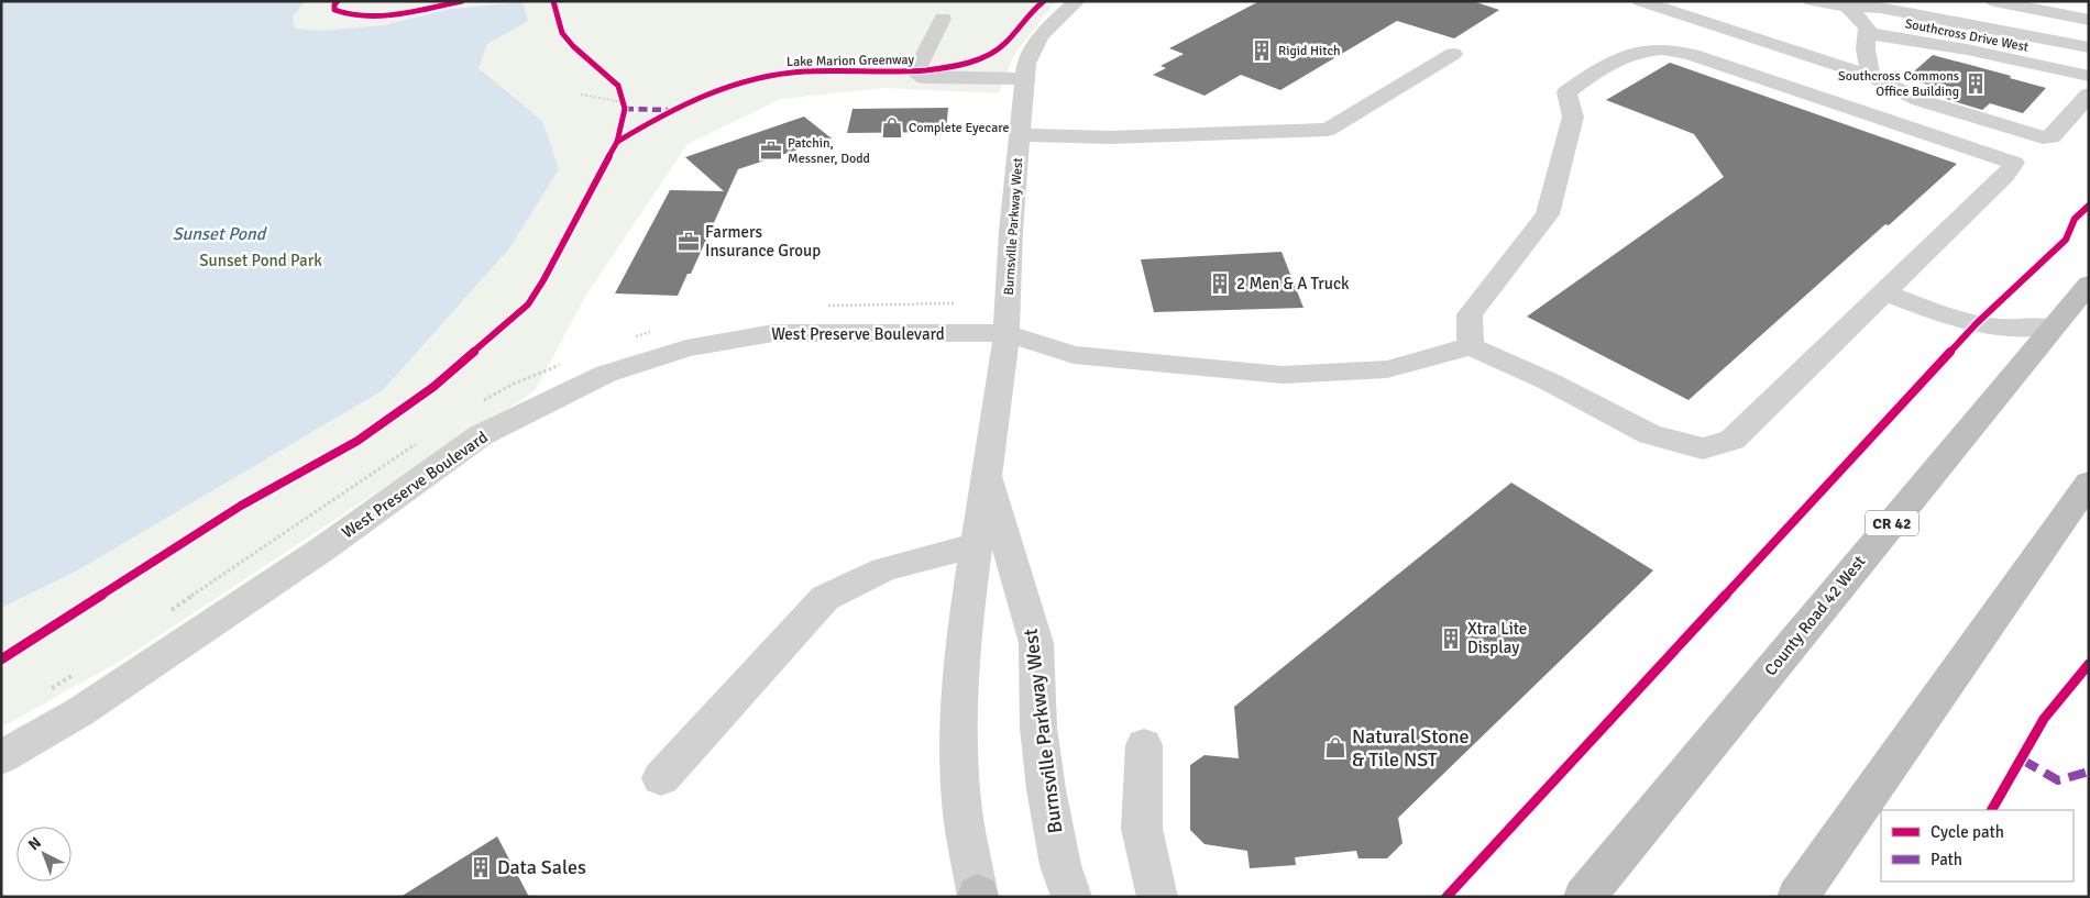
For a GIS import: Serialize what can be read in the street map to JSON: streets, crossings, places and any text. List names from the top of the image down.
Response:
{
  "streets": {
    "highway": ["CR 42", "County Road 42 West"],
    "street": ["Southcross Drive West", "Burnsville Parkway West", "West Preserve Boulevard"],
    "cycle path": ["Lake Marion Greenway"]
  },
  "crossings": [
    ["Burnsville Parkway West", "West Preserve Boulevard"]
  ],
  "water": ["Sunset Pond"],
  "parks": ["Sunset Pond Park"],
  "places": {
    "building": [
      "Rigid Hitch",
      "Southcross Commons Office Building",
      "2 Men & A Truck",
      "Xtra Lite Display",
      "Data Sales"
    ],
    "shop": ["Complete Eyecare", "Natural Stone & Tile NST"],
    "office": ["Patchin, Messner, Dodd", "Farmers Insurance Group"]
  },
  "legend": ["Cycle path", "Path"],
  "north": "top left"
}
